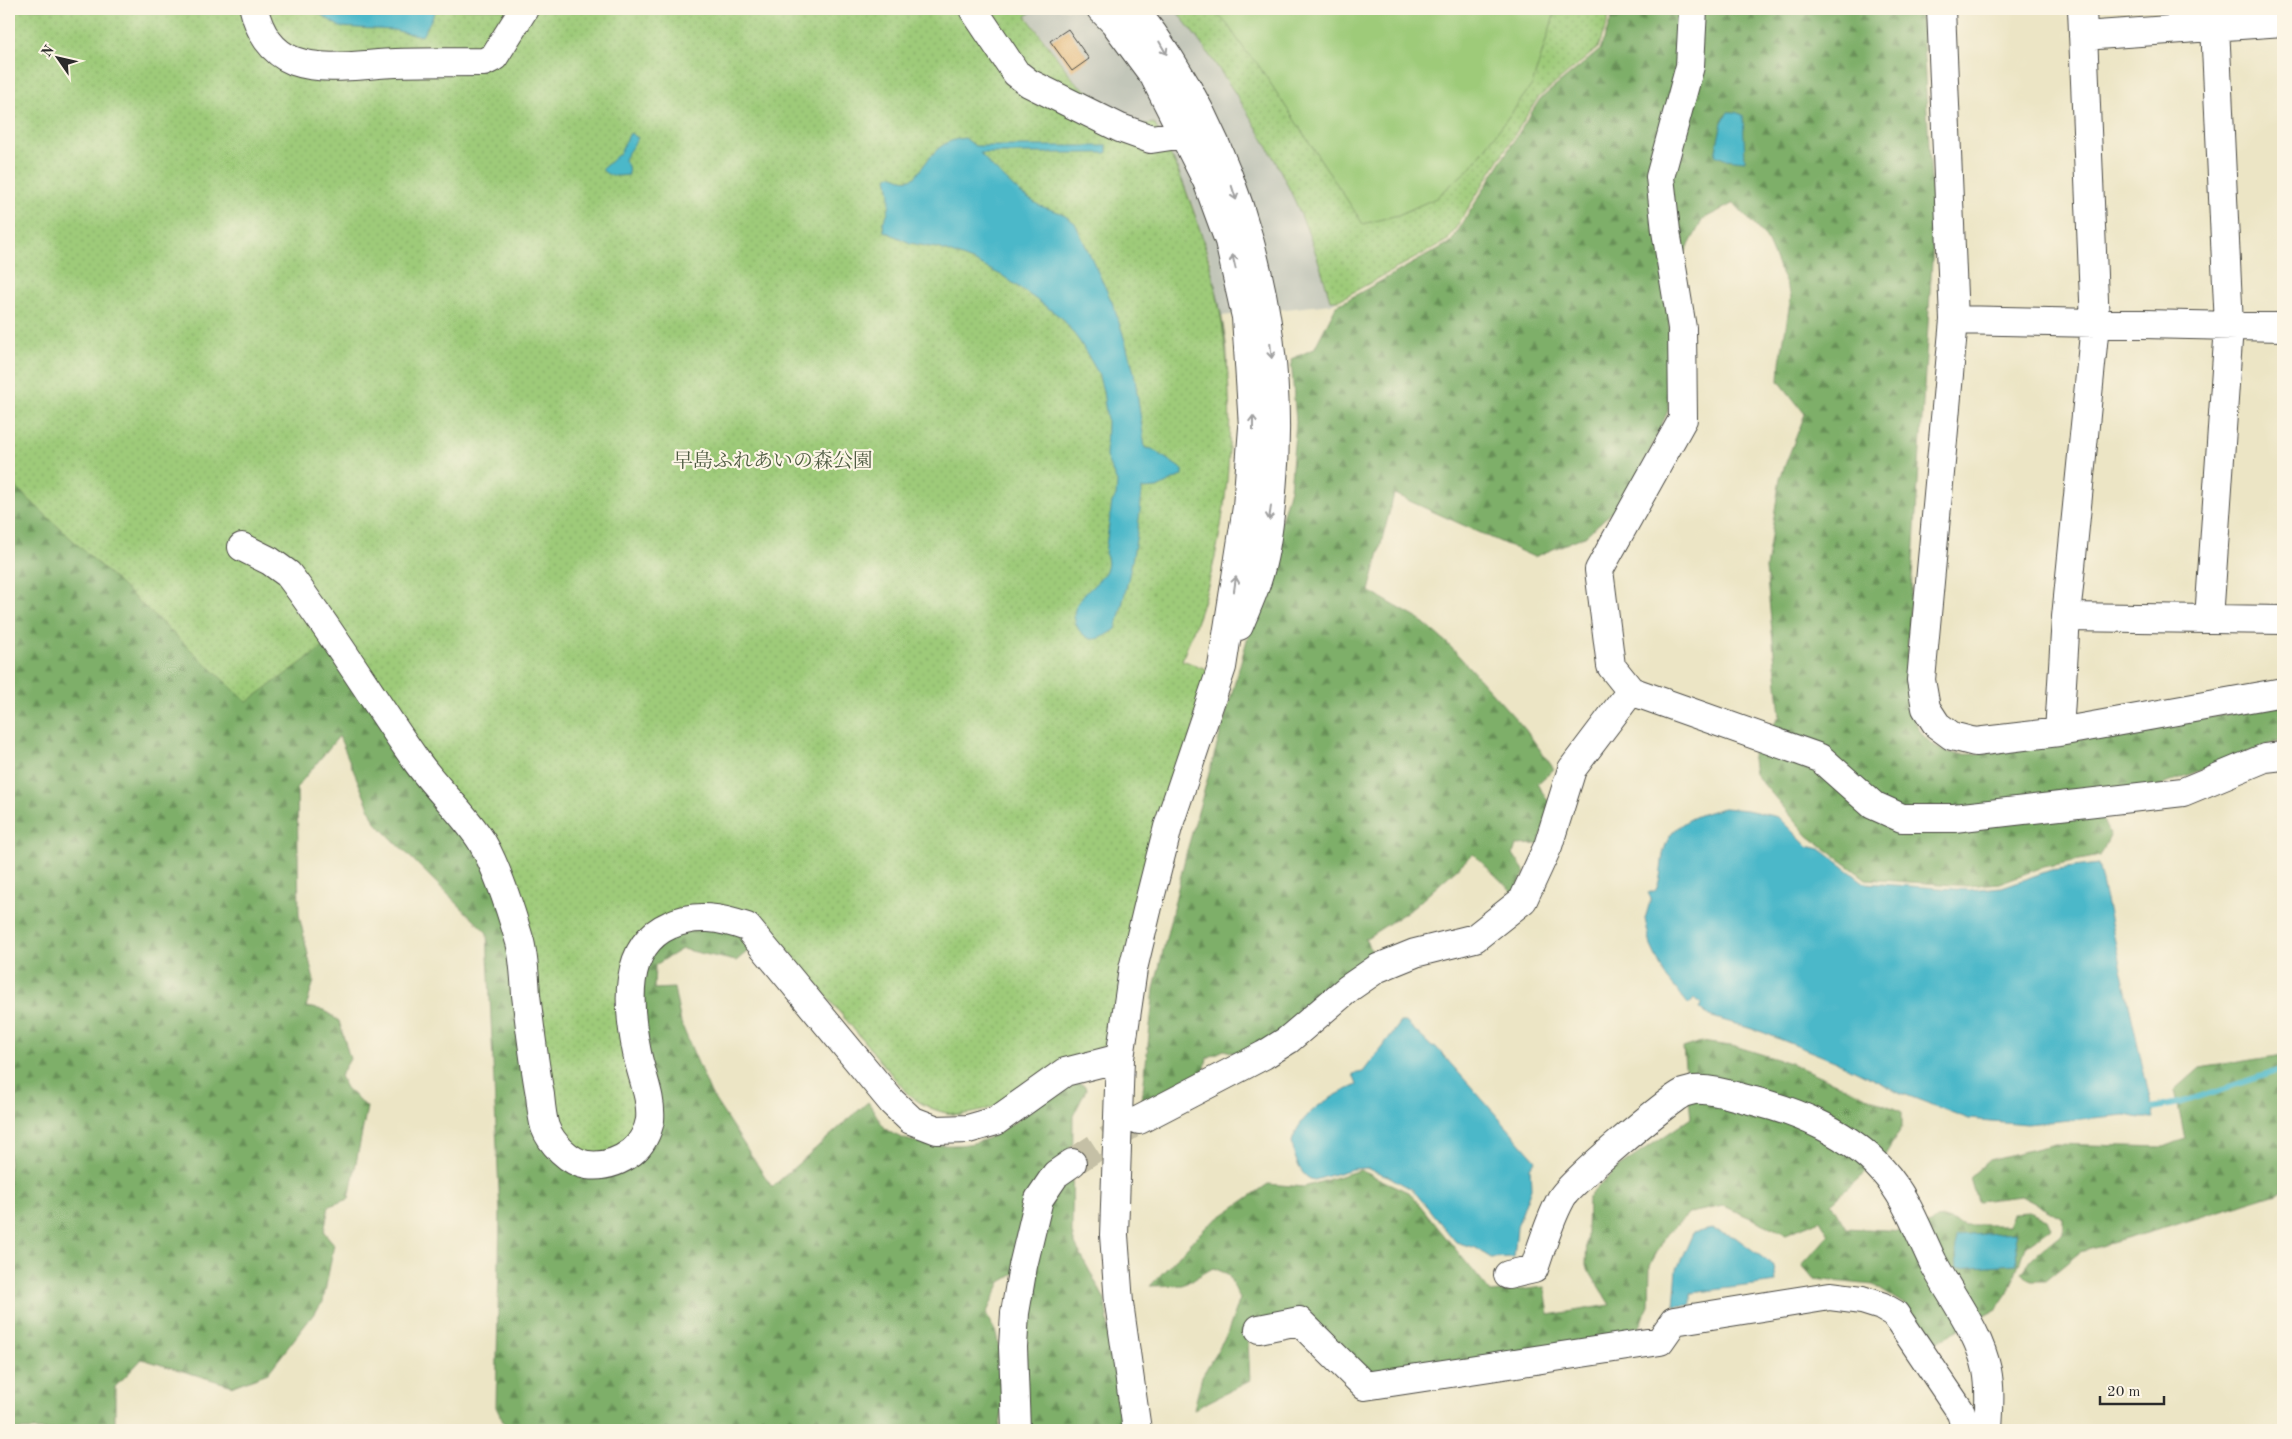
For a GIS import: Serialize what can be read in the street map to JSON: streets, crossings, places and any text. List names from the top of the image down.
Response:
{
  "parks": ["早島ふれあいの森公園"],
  "scale_bar": "20 m",
  "north": "top left"
}
